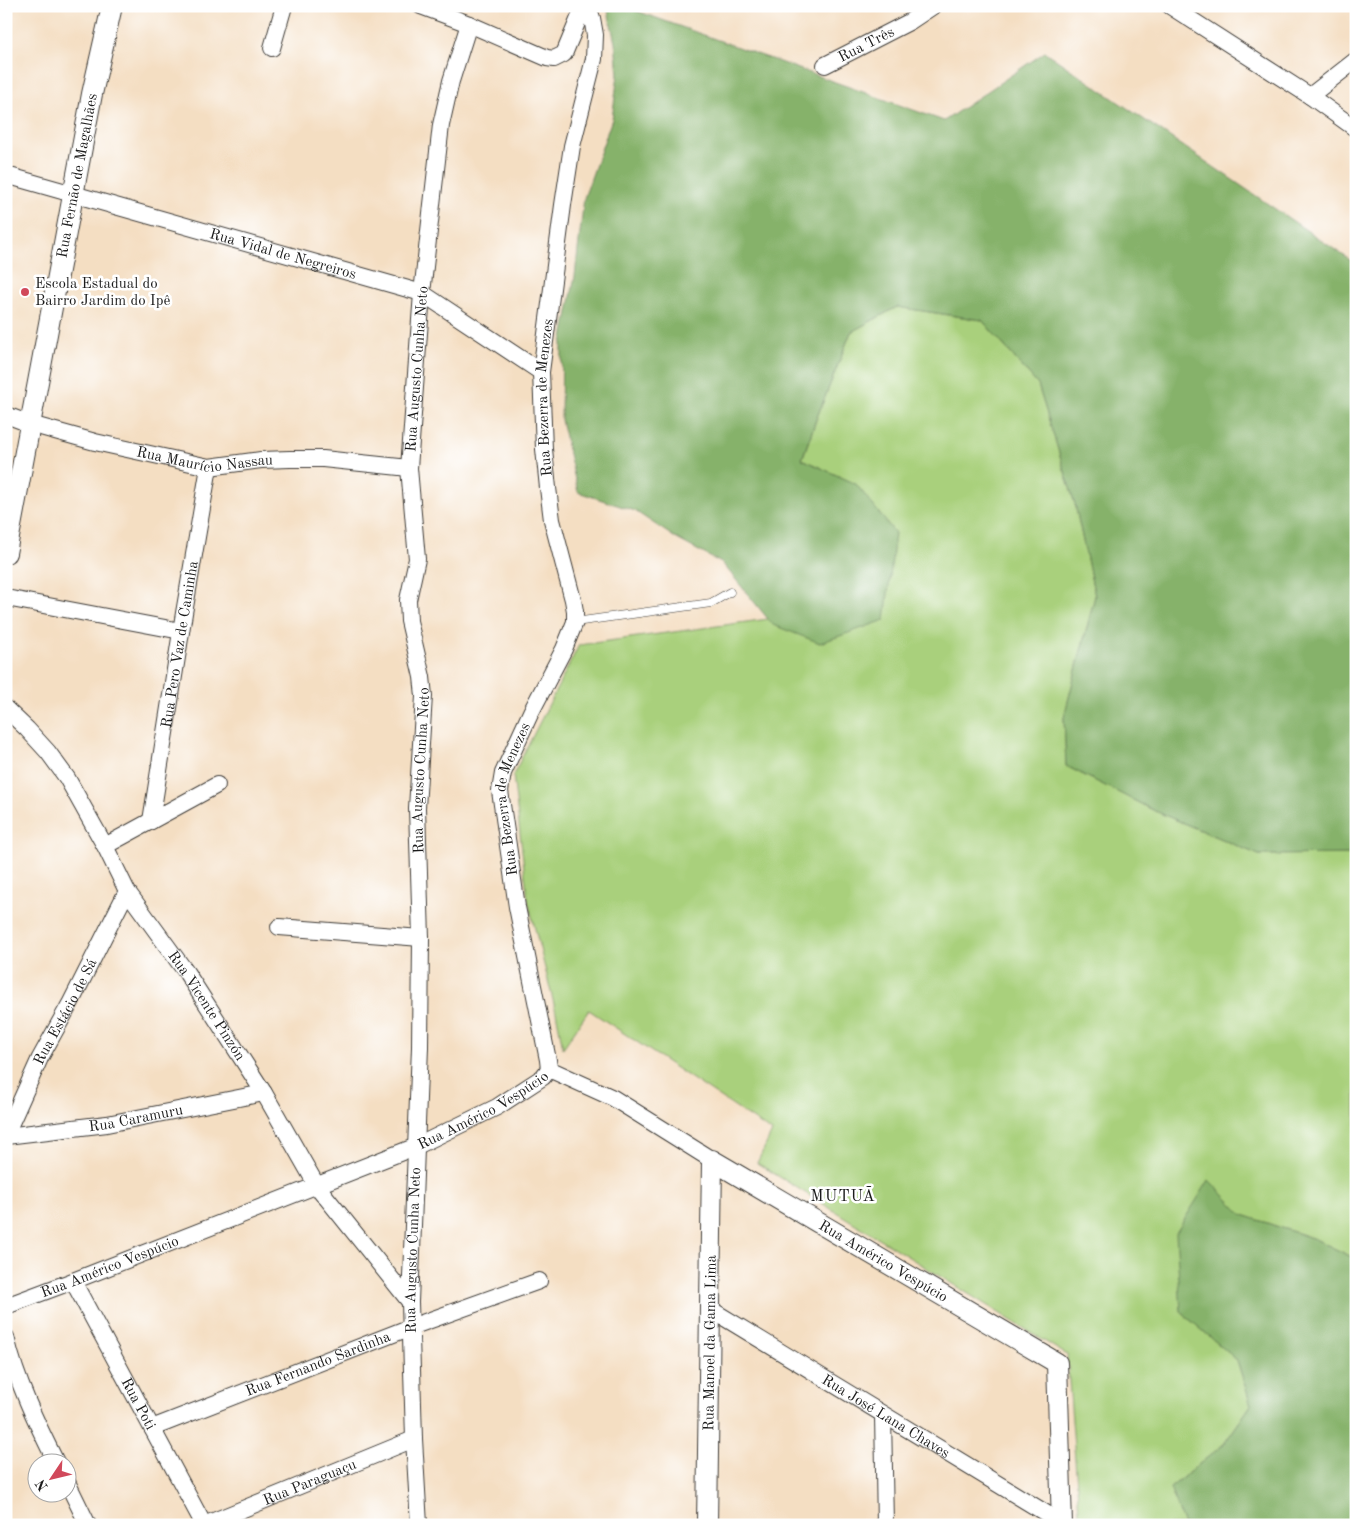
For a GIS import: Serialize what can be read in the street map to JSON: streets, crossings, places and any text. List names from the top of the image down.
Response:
{
  "streets": {
    "street": [
      "Rua Três",
      "Rua Fernão de Magalhães",
      "Rua Vidal de Negreiros",
      "Rua Augusto Cunha Neto",
      "Rua Bezerra de Menezes",
      "Rua Maurício Nassau",
      "Rua Pero Vaz de Caminha",
      "Rua Vicente Pinzón",
      "Rua Estácio de Sá",
      "Rua Américo Vespúcio",
      "Rua Caramuru",
      "Rua Manoel da Gama Lima",
      "Rua Fernando Sardinha",
      "Rua Poti",
      "Rua José Lana Chaves",
      "Rua Paraguaçu"
    ]
  },
  "crossings": [
    ["Rua Fernão de Magalhães", "Rua Vidal de Negreiros"],
    ["Rua Fernão de Magalhães", "Rua Maurício Nassau"],
    ["Rua Vidal de Negreiros", "Rua Augusto Cunha Neto"],
    ["Rua Vidal de Negreiros", "Rua Bezerra de Menezes"],
    ["Rua Augusto Cunha Neto", "Rua Maurício Nassau"],
    ["Rua Augusto Cunha Neto", "Rua Vicente Pinzón"],
    ["Rua Augusto Cunha Neto", "Rua Américo Vespúcio"],
    ["Rua Augusto Cunha Neto", "Rua Fernando Sardinha"],
    ["Rua Augusto Cunha Neto", "Rua Paraguaçu"],
    ["Rua Bezerra de Menezes", "Rua Américo Vespúcio"],
    ["Rua Maurício Nassau", "Rua Pero Vaz de Caminha"],
    ["Rua Vicente Pinzón", "Rua Estácio de Sá"],
    ["Rua Vicente Pinzón", "Rua Américo Vespúcio"],
    ["Rua Vicente Pinzón", "Rua Caramuru"],
    ["Rua Estácio de Sá", "Rua Caramuru"],
    ["Rua Américo Vespúcio", "Rua Manoel da Gama Lima"],
    ["Rua Américo Vespúcio", "Rua Poti"],
    ["Rua Américo Vespúcio", "Rua José Lana Chaves"],
    ["Rua Manoel da Gama Lima", "Rua José Lana Chaves"],
    ["Rua Fernando Sardinha", "Rua Poti"],
    ["Rua Poti", "Rua Paraguaçu"]
  ],
  "districts": ["MUTUÃ"],
  "places": ["Escola Estadual do Bairro Jardim do Ipê"],
  "north": "bottom left"
}
